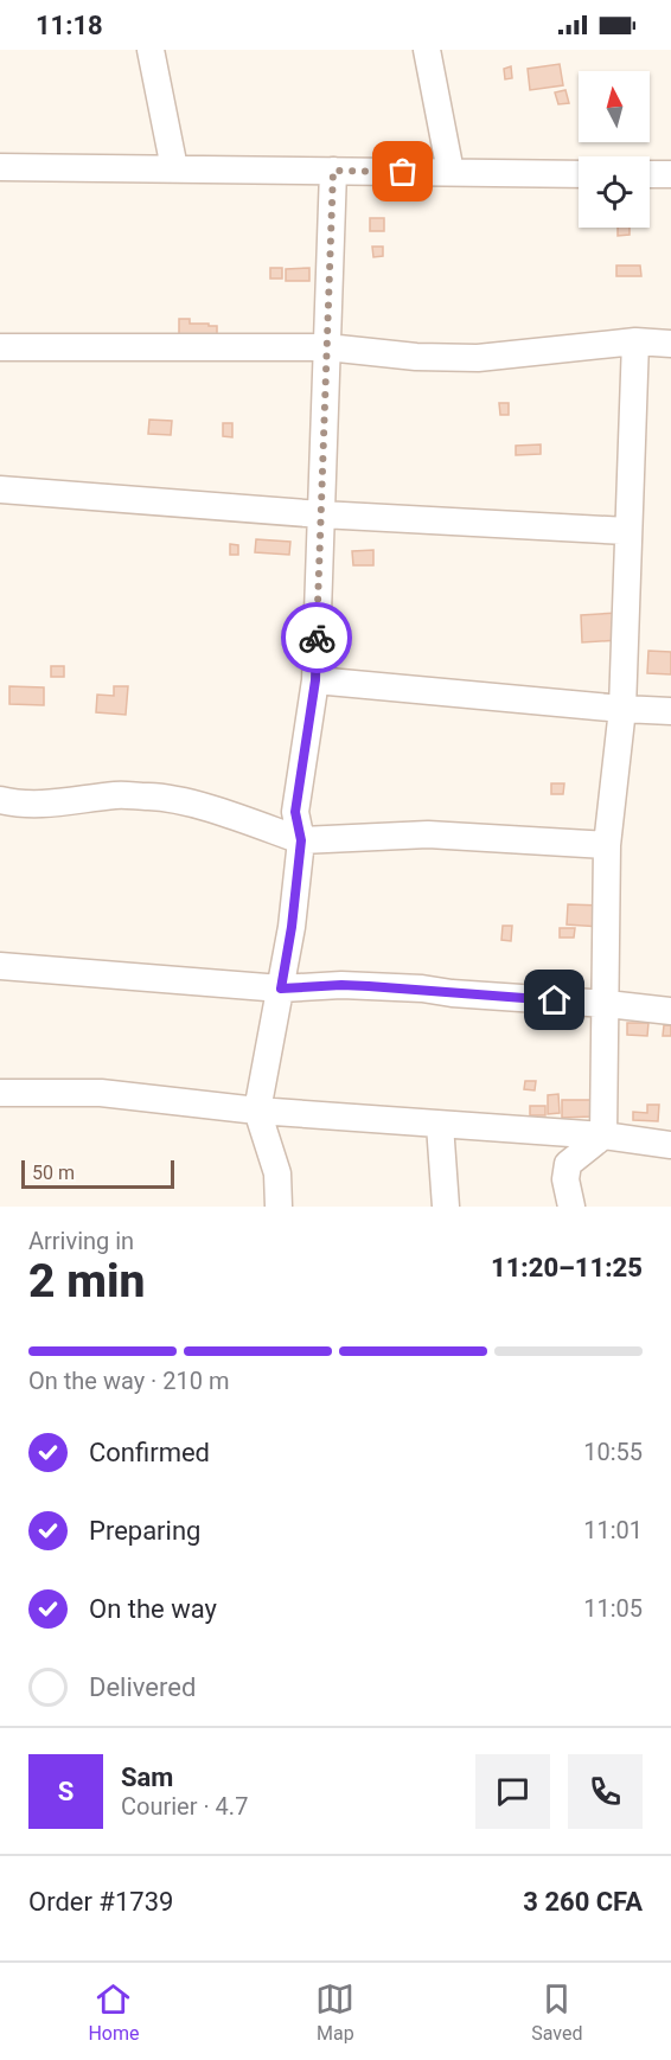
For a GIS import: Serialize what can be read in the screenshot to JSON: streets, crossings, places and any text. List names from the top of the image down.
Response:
{
  "scale_bar": "50 m",
  "north": "top",
  "page": {
    "status": "11:18",
    "scale": "50 m",
    "heading": ["2 min", "Arriving in", "11:20–11:25"],
    "panel": [
      "Sam",
      "Courier · 4.7",
      "Order #1739",
      "3 260 CFA"
    ],
    "bar": "On the way · 210 m",
    "list": [
      ["Confirmed", "10:55"],
      ["Preparing", "11:01"],
      ["On the way", "11:05"],
      "Delivered"
    ],
    "round": "S",
    "tabs": ["Home", "Map", "Saved"]
  }
}
